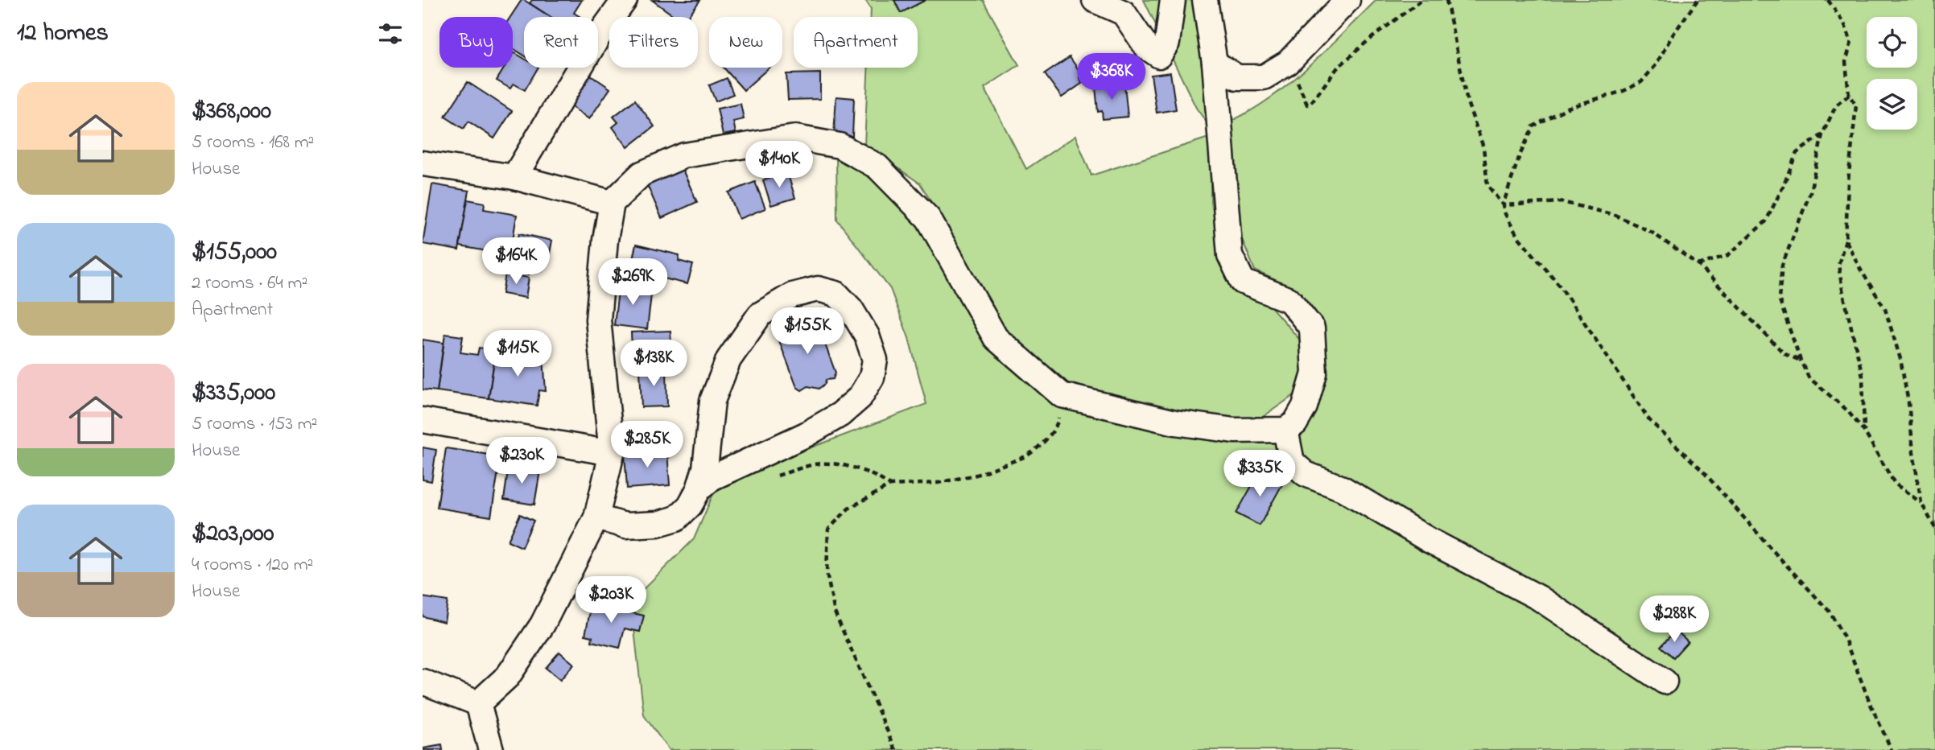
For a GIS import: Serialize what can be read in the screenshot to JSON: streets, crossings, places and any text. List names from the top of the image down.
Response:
{
  "page": {
    "heading": "12 homes",
    "chip": [
      "Buy",
      "Rent",
      "Filters",
      "New",
      "Apartment"
    ],
    "price": [
      "$368K",
      "$140K",
      "$164K",
      "$269K",
      "$155K",
      "$115K",
      "$138K",
      "$285K",
      "$230K",
      "$335K",
      "$203K",
      "$288K"
    ],
    "list": [
      {
        "name": "$368,000",
        "note": "5 rooms · 168 m² · House"
      },
      {
        "name": "$155,000",
        "note": "2 rooms · 64 m² · Apartment"
      },
      {
        "name": "$335,000",
        "note": "5 rooms · 153 m² · House"
      },
      {
        "name": "$203,000",
        "note": "4 rooms · 120 m² · House"
      }
    ]
  }
}
